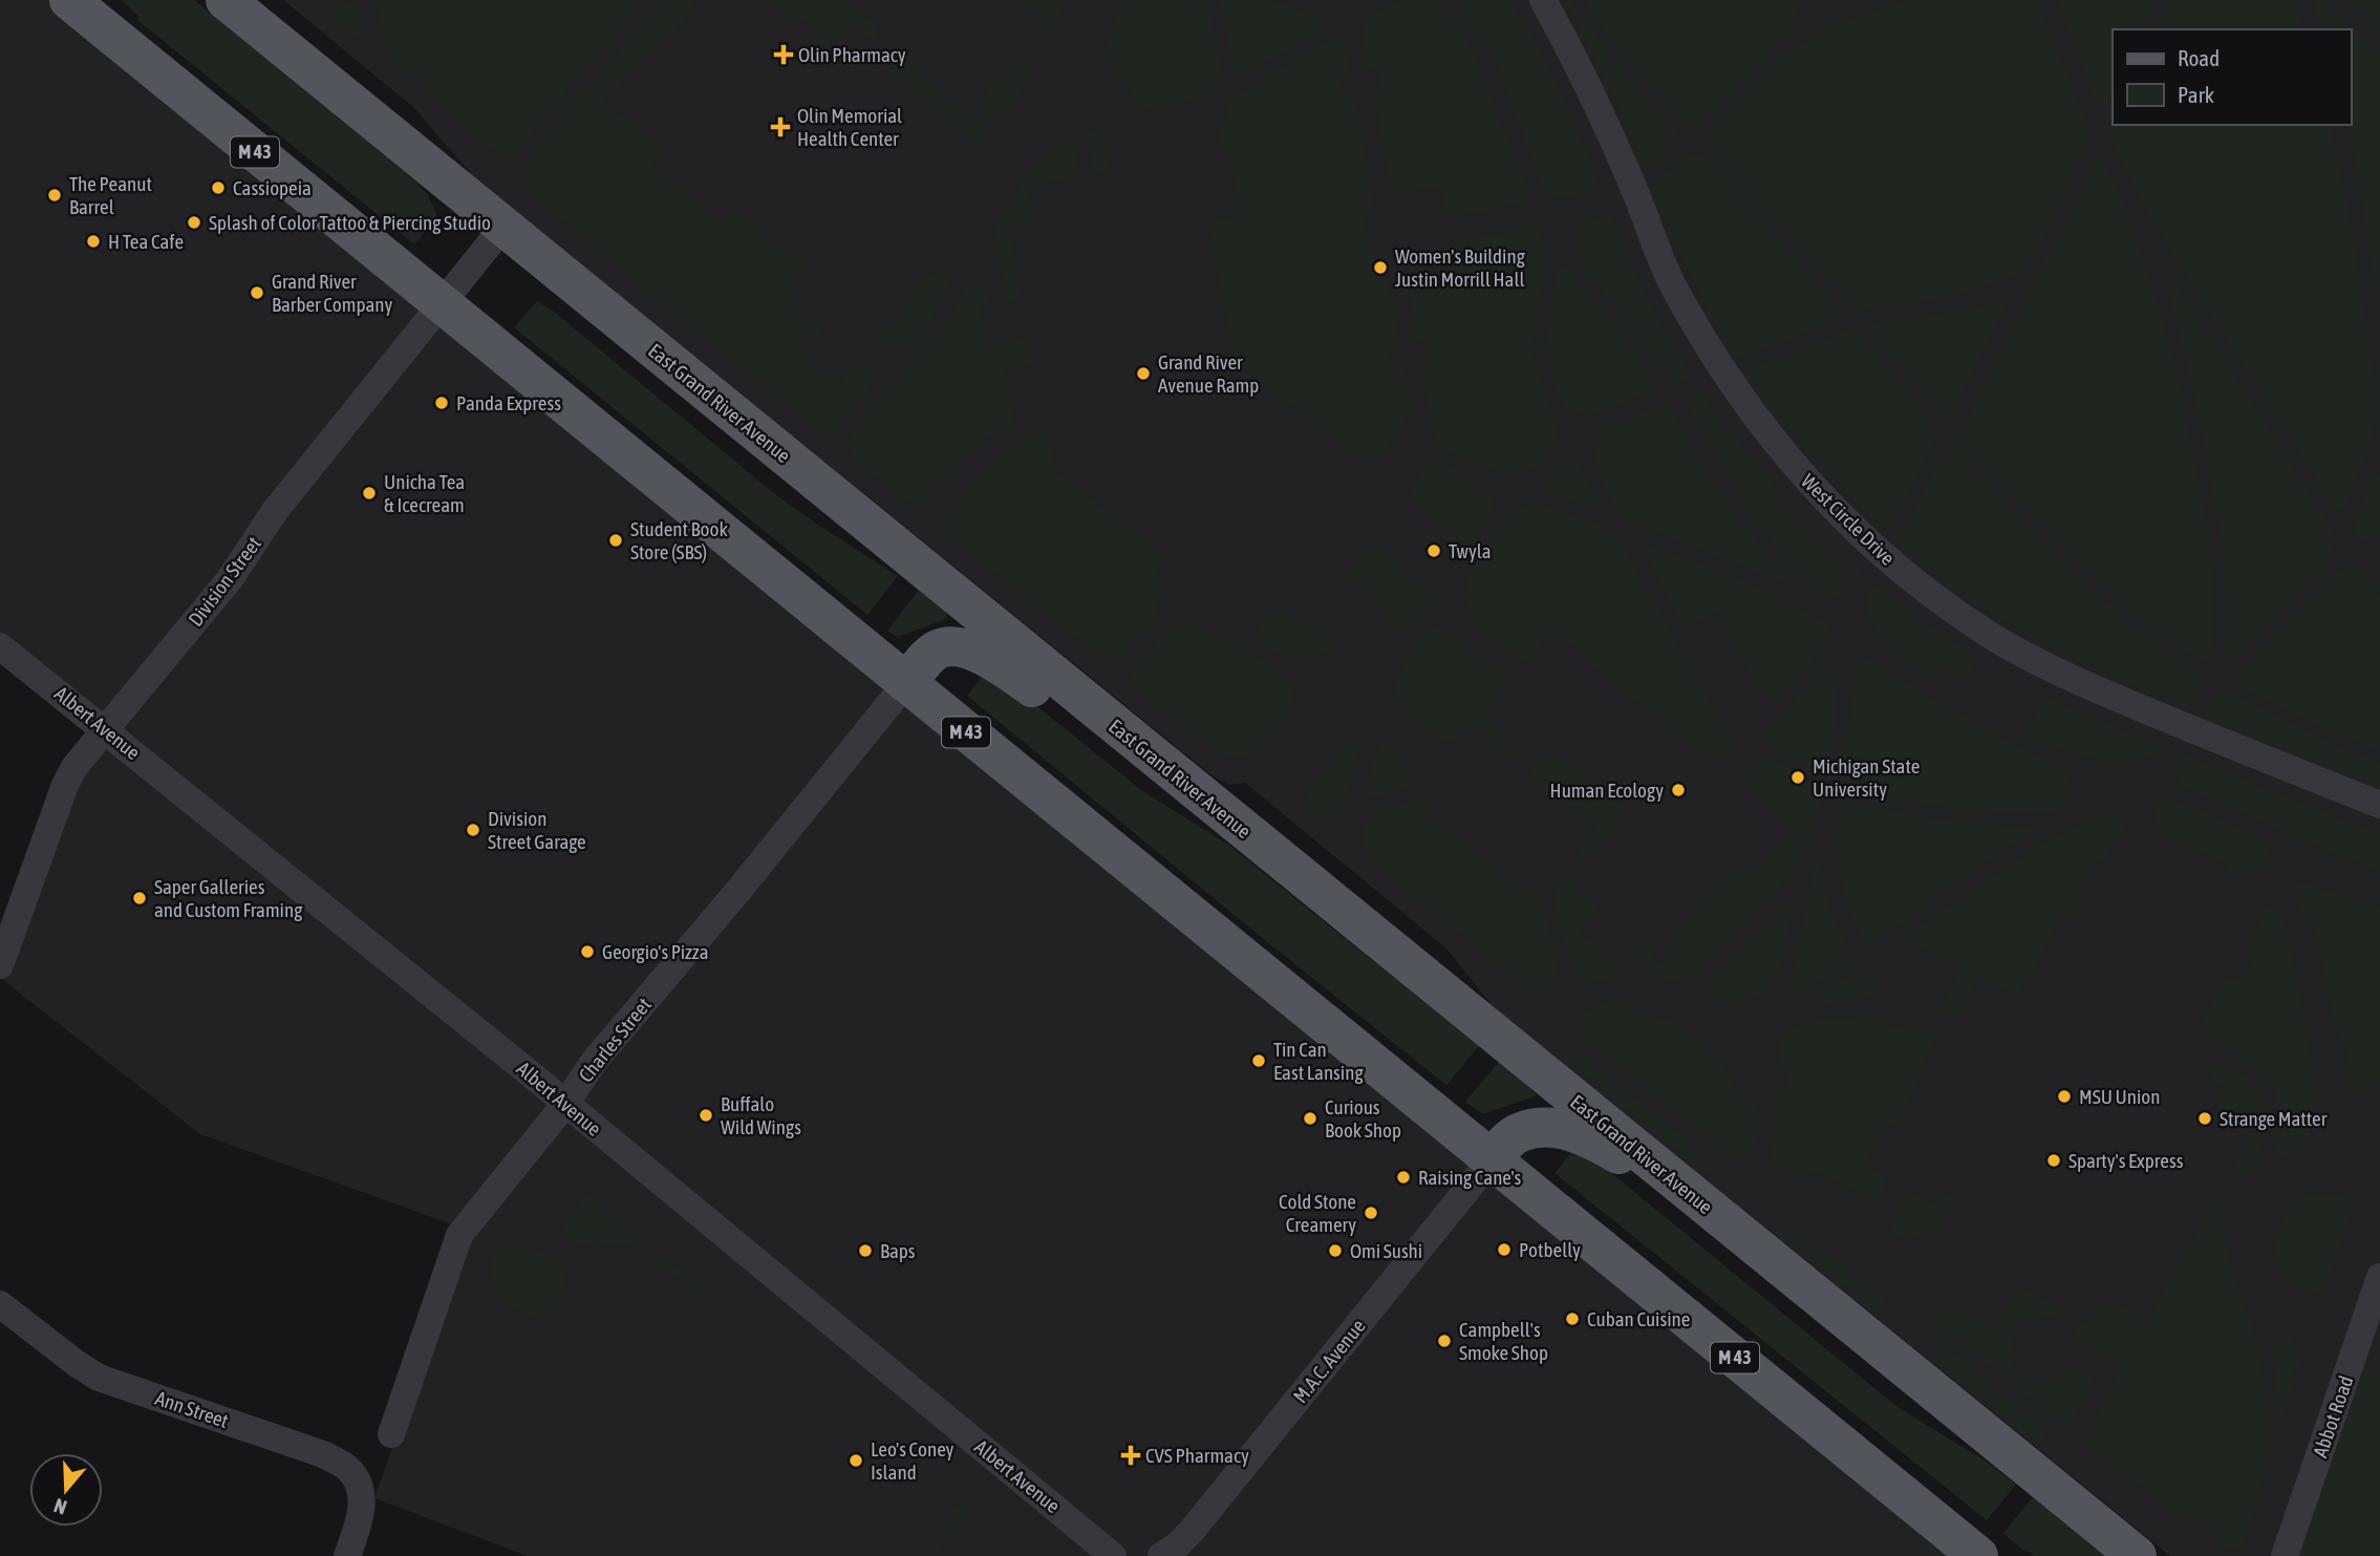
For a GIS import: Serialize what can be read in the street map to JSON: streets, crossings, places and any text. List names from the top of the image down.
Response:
{
  "streets": {
    "main road": ["M 43", "East Grand River Avenue"],
    "street": [
      "West Circle Drive",
      "Division Street",
      "Albert Avenue",
      "Charles Street",
      "M.A.C. Avenue",
      "Ann Street",
      "Abbot Road"
    ]
  },
  "crossings": [
    ["M 43", "Division Street"],
    ["M 43", "Charles Street"],
    ["M 43", "M.A.C. Avenue"],
    ["East Grand River Avenue", "Division Street"],
    ["Division Street", "Albert Avenue"],
    ["Albert Avenue", "Charles Street"]
  ],
  "places": {
    "health": ["Olin Pharmacy", "Olin Memorial Health Center", "CVS Pharmacy"],
    "other": [
      "Cassiopeia",
      "The Peanut Barrel",
      "Splash of Color Tattoo & Piercing Studio",
      "H Tea Cafe",
      "Women's Building Justin Morrill Hall",
      "Grand River Barber Company",
      "Grand River Avenue Ramp",
      "Panda Express",
      "Unicha Tea & Icecream",
      "Student Book Store (SBS)",
      "Twyla",
      "Michigan State University",
      "Human Ecology",
      "Division Street Garage",
      "Saper Galleries and Custom Framing",
      "Georgio's Pizza",
      "Tin Can East Lansing",
      "MSU Union",
      "Buffalo Wild Wings",
      "Curious Book Shop",
      "Strange Matter",
      "Sparty's Express",
      "Raising Cane's",
      "Cold Stone Creamery",
      "Potbelly",
      "Baps",
      "Omi Sushi",
      "Cuban Cuisine",
      "Campbell's Smoke Shop",
      "Leo's Coney Island"
    ]
  },
  "legend": ["Road", "Park"],
  "north": "bottom"
}
